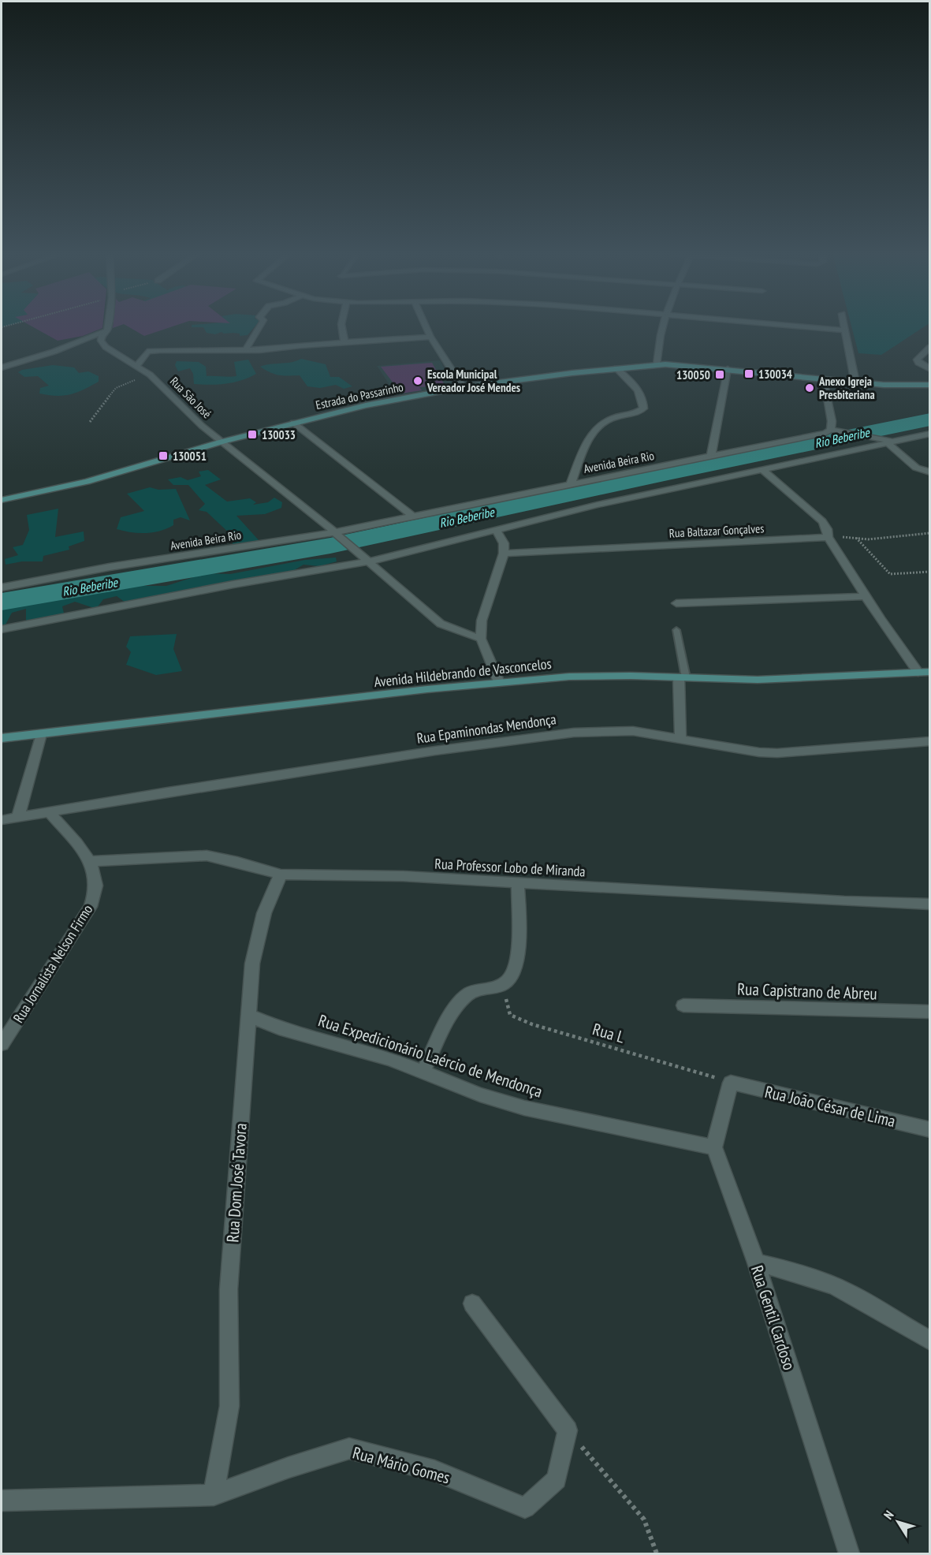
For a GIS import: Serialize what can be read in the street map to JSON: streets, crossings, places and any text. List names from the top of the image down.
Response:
{
  "streets": {
    "street": [
      "Estrada do Passarinho",
      "Rua São José",
      "Avenida Beira Rio",
      "Rua Baltazar Gonçalves",
      "Avenida Hildebrando de Vasconcelos",
      "Rua Epaminondas Mendonça",
      "Rua Professor Lobo de Miranda",
      "Rua Jornalista Nelson Firmo",
      "Rua Capistrano de Abreu",
      "Rua Expedicionário Laércio de Mendonça",
      "Rua João César de Lima",
      "Rua Dom José Tavora",
      "Rua Gentil Cardoso",
      "Rua Mário Gomes"
    ],
    "path": ["Rua L"]
  },
  "crossings": [
    ["Estrada do Passarinho", "Rua São José"],
    ["Rua São José", "Avenida Beira Rio"],
    ["Rua Epaminondas Mendonça", "Rua Jornalista Nelson Firmo"],
    ["Rua Professor Lobo de Miranda", "Rua Jornalista Nelson Firmo"],
    ["Rua Professor Lobo de Miranda", "Rua Dom José Tavora"],
    ["Rua L", "Rua João César de Lima"],
    ["Rua Expedicionário Laércio de Mendonça", "Rua Dom José Tavora"],
    ["Rua Expedicionário Laércio de Mendonça", "Rua Gentil Cardoso"],
    ["Rua Dom José Tavora", "Rua Mário Gomes"]
  ],
  "water": ["Rio Beberibe"],
  "places": {
    "transit": [
      "130034",
      "130050",
      "130033",
      "130051"
    ],
    "other": ["Escola Municipal Vereador José Mendes", "Anexo Igreja Presbiteriana"]
  },
  "north": "top left"
}
